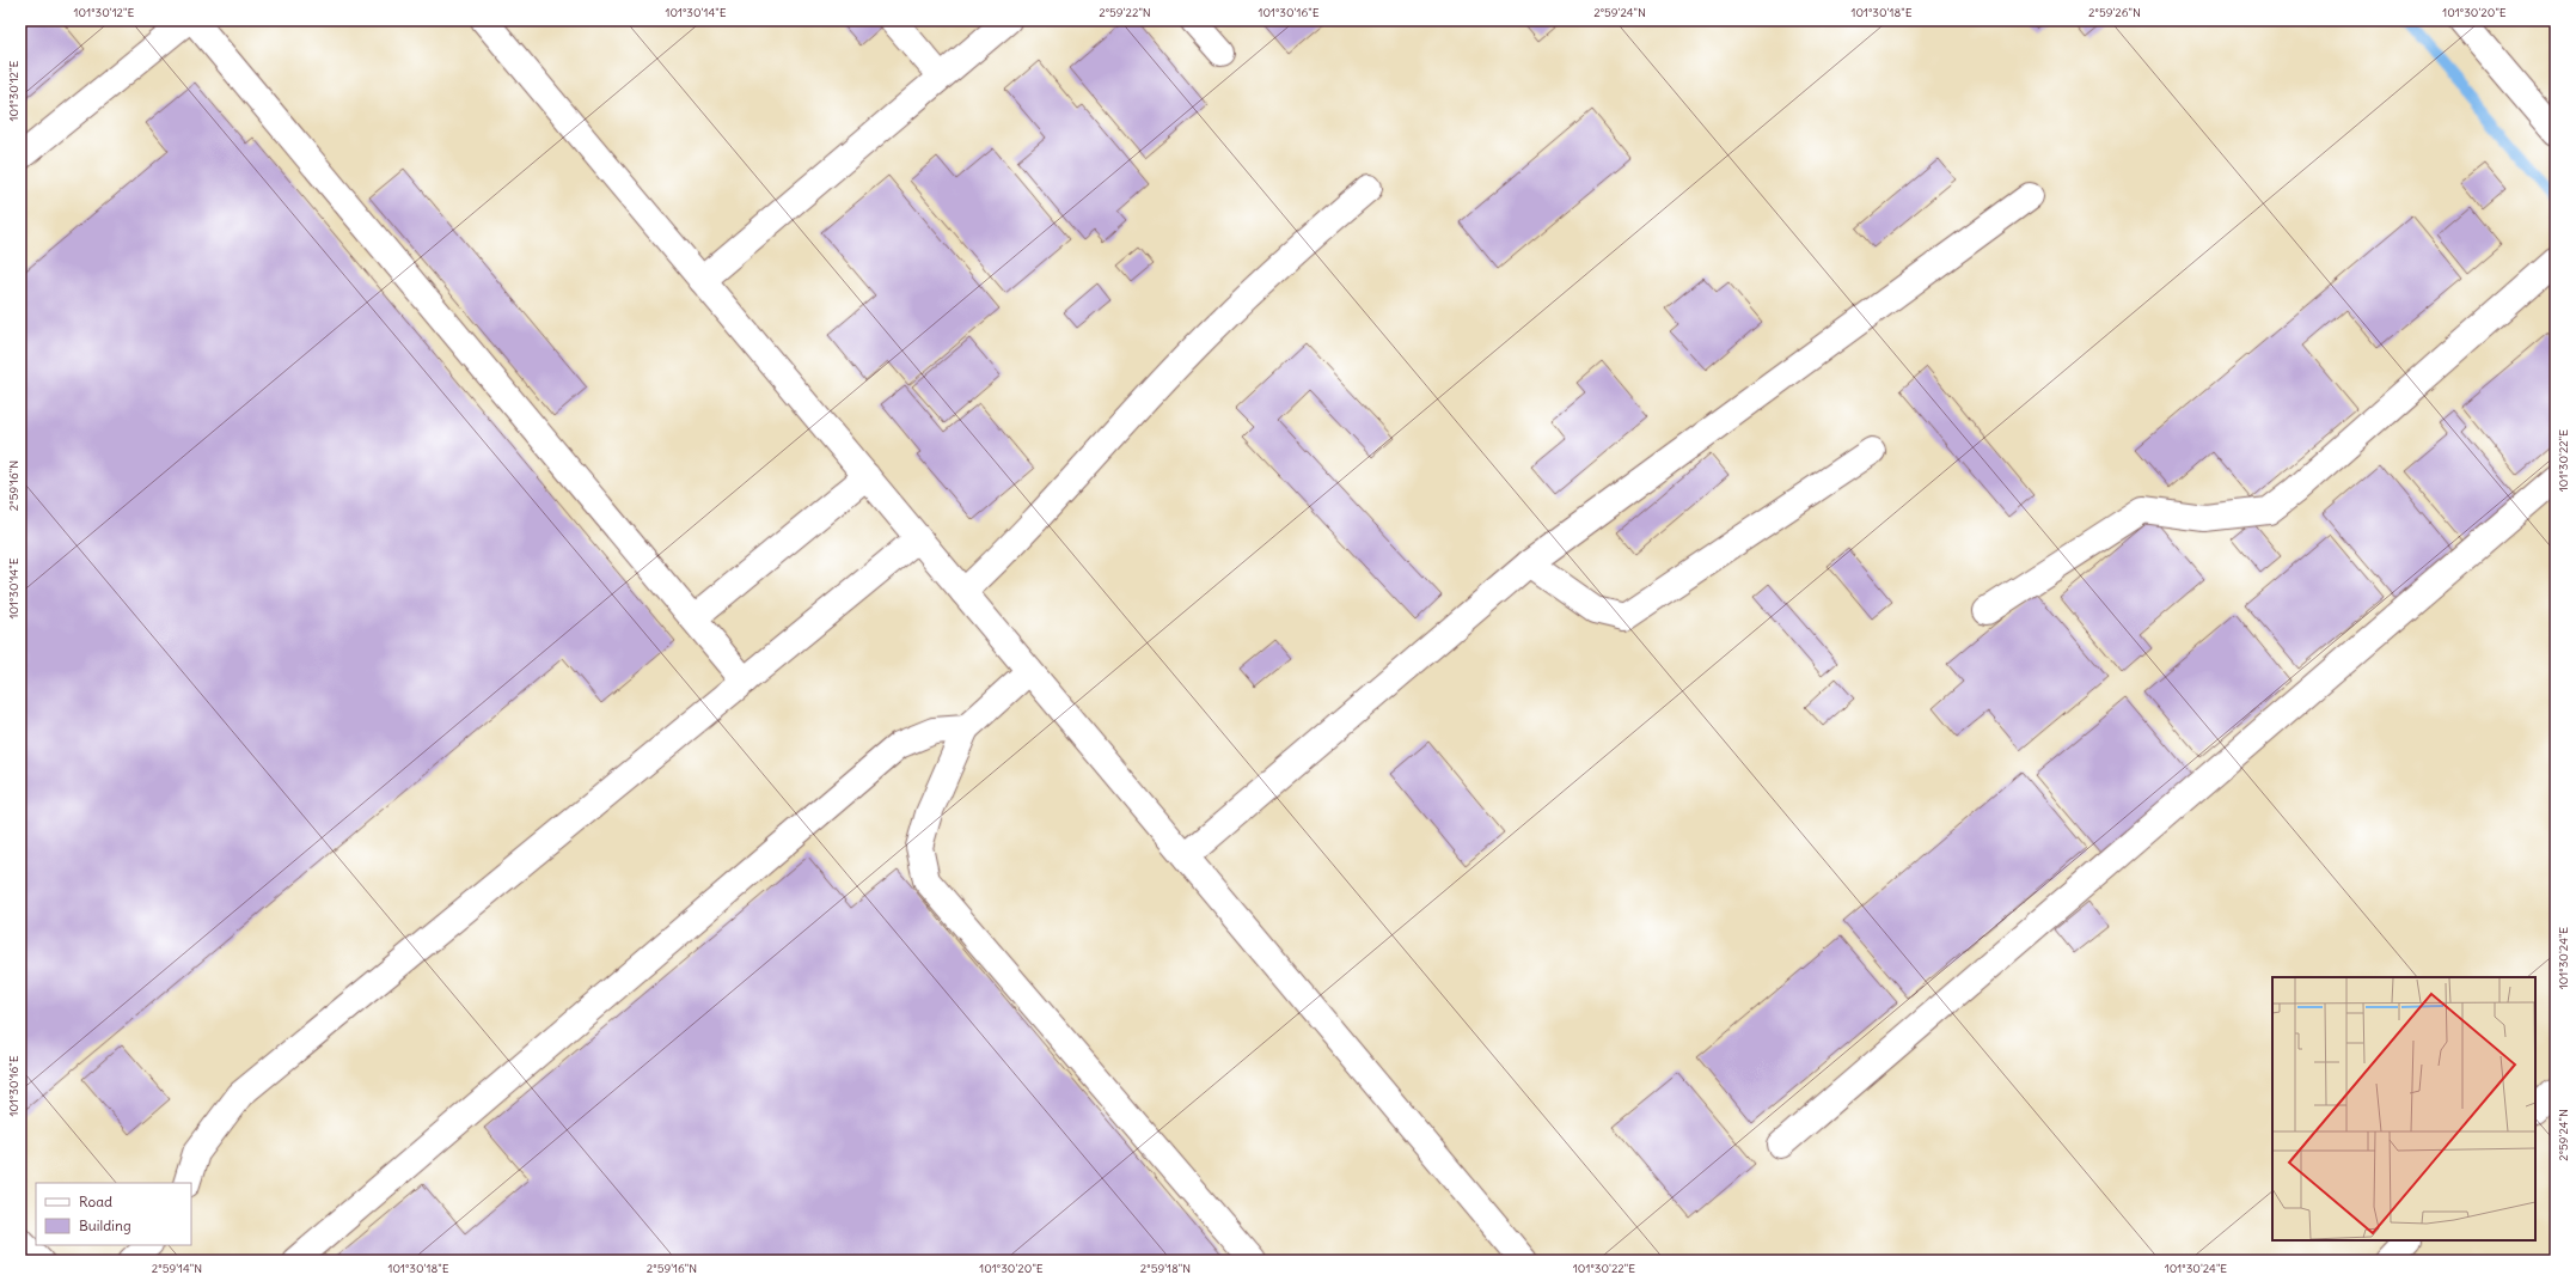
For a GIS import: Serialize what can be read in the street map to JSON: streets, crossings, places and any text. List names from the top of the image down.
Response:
{
  "legend": ["Road", "Building"],
  "coordinates": [
    "101°30'12\"E",
    "101°30'14\"E",
    "2°59'22\"N",
    "101°30'16\"E",
    "2°59'24\"N",
    "101°30'18\"E",
    "2°59'26\"N",
    "101°30'20\"E",
    "101°30'22\"E",
    "2°59'16\"N",
    "101°30'24\"E",
    "2°59'14\"N",
    "2°59'18\"N"
  ]
}
